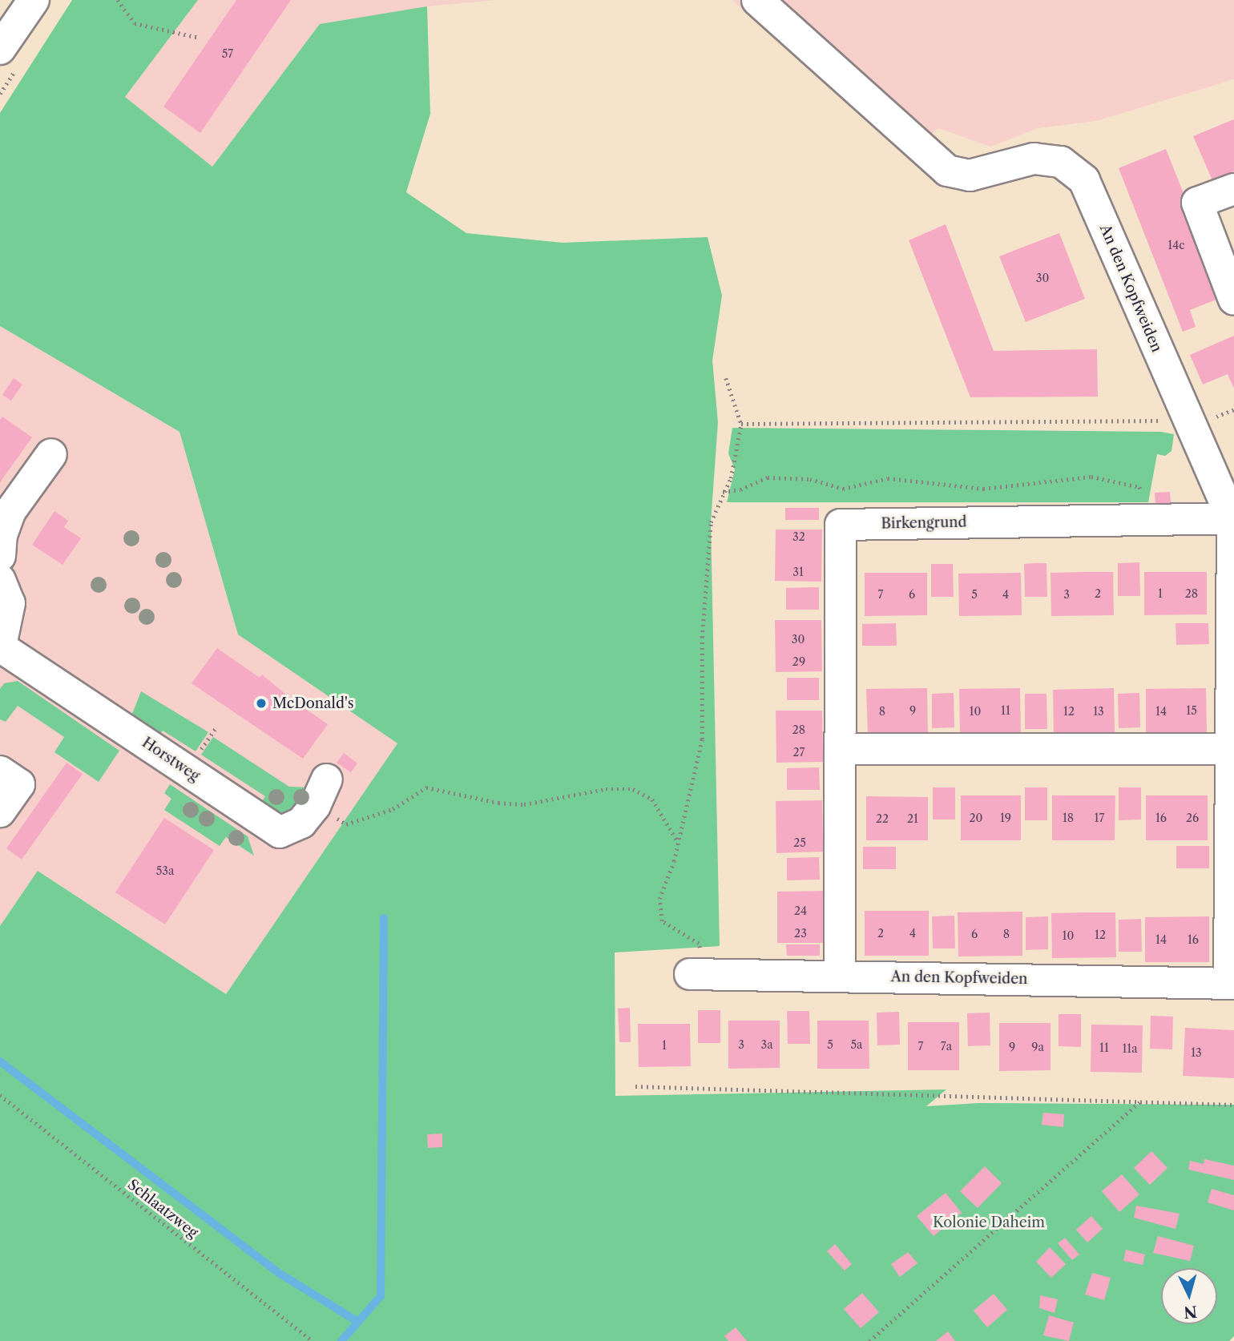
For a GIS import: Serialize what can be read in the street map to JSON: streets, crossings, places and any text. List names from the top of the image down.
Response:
{
  "streets": {
    "street": ["An den Kopfweiden", "Birkengrund", "Horstweg"],
    "path": ["Schlaatzweg"]
  },
  "crossings": [
    ["An den Kopfweiden", "Birkengrund"]
  ],
  "parks": ["Kolonie Daheim"],
  "places": ["McDonald's"],
  "house_numbers": [
    "57",
    "14c",
    "30",
    "32",
    "31",
    "2",
    "1",
    "28",
    "7",
    "6",
    "5",
    "4",
    "3",
    "30",
    "29",
    "9",
    "11",
    "15",
    "8",
    "10",
    "12",
    "13",
    "14",
    "28",
    "27",
    "20",
    "19",
    "18",
    "17",
    "16",
    "26",
    "22",
    "21",
    "25",
    "53a",
    "24",
    "23",
    "2",
    "4",
    "6",
    "8",
    "12",
    "10",
    "14",
    "16",
    "3",
    "3a",
    "5",
    "5a",
    "1",
    "7",
    "7a",
    "9",
    "9a",
    "11",
    "11a",
    "13"
  ],
  "north": "bottom"
}
